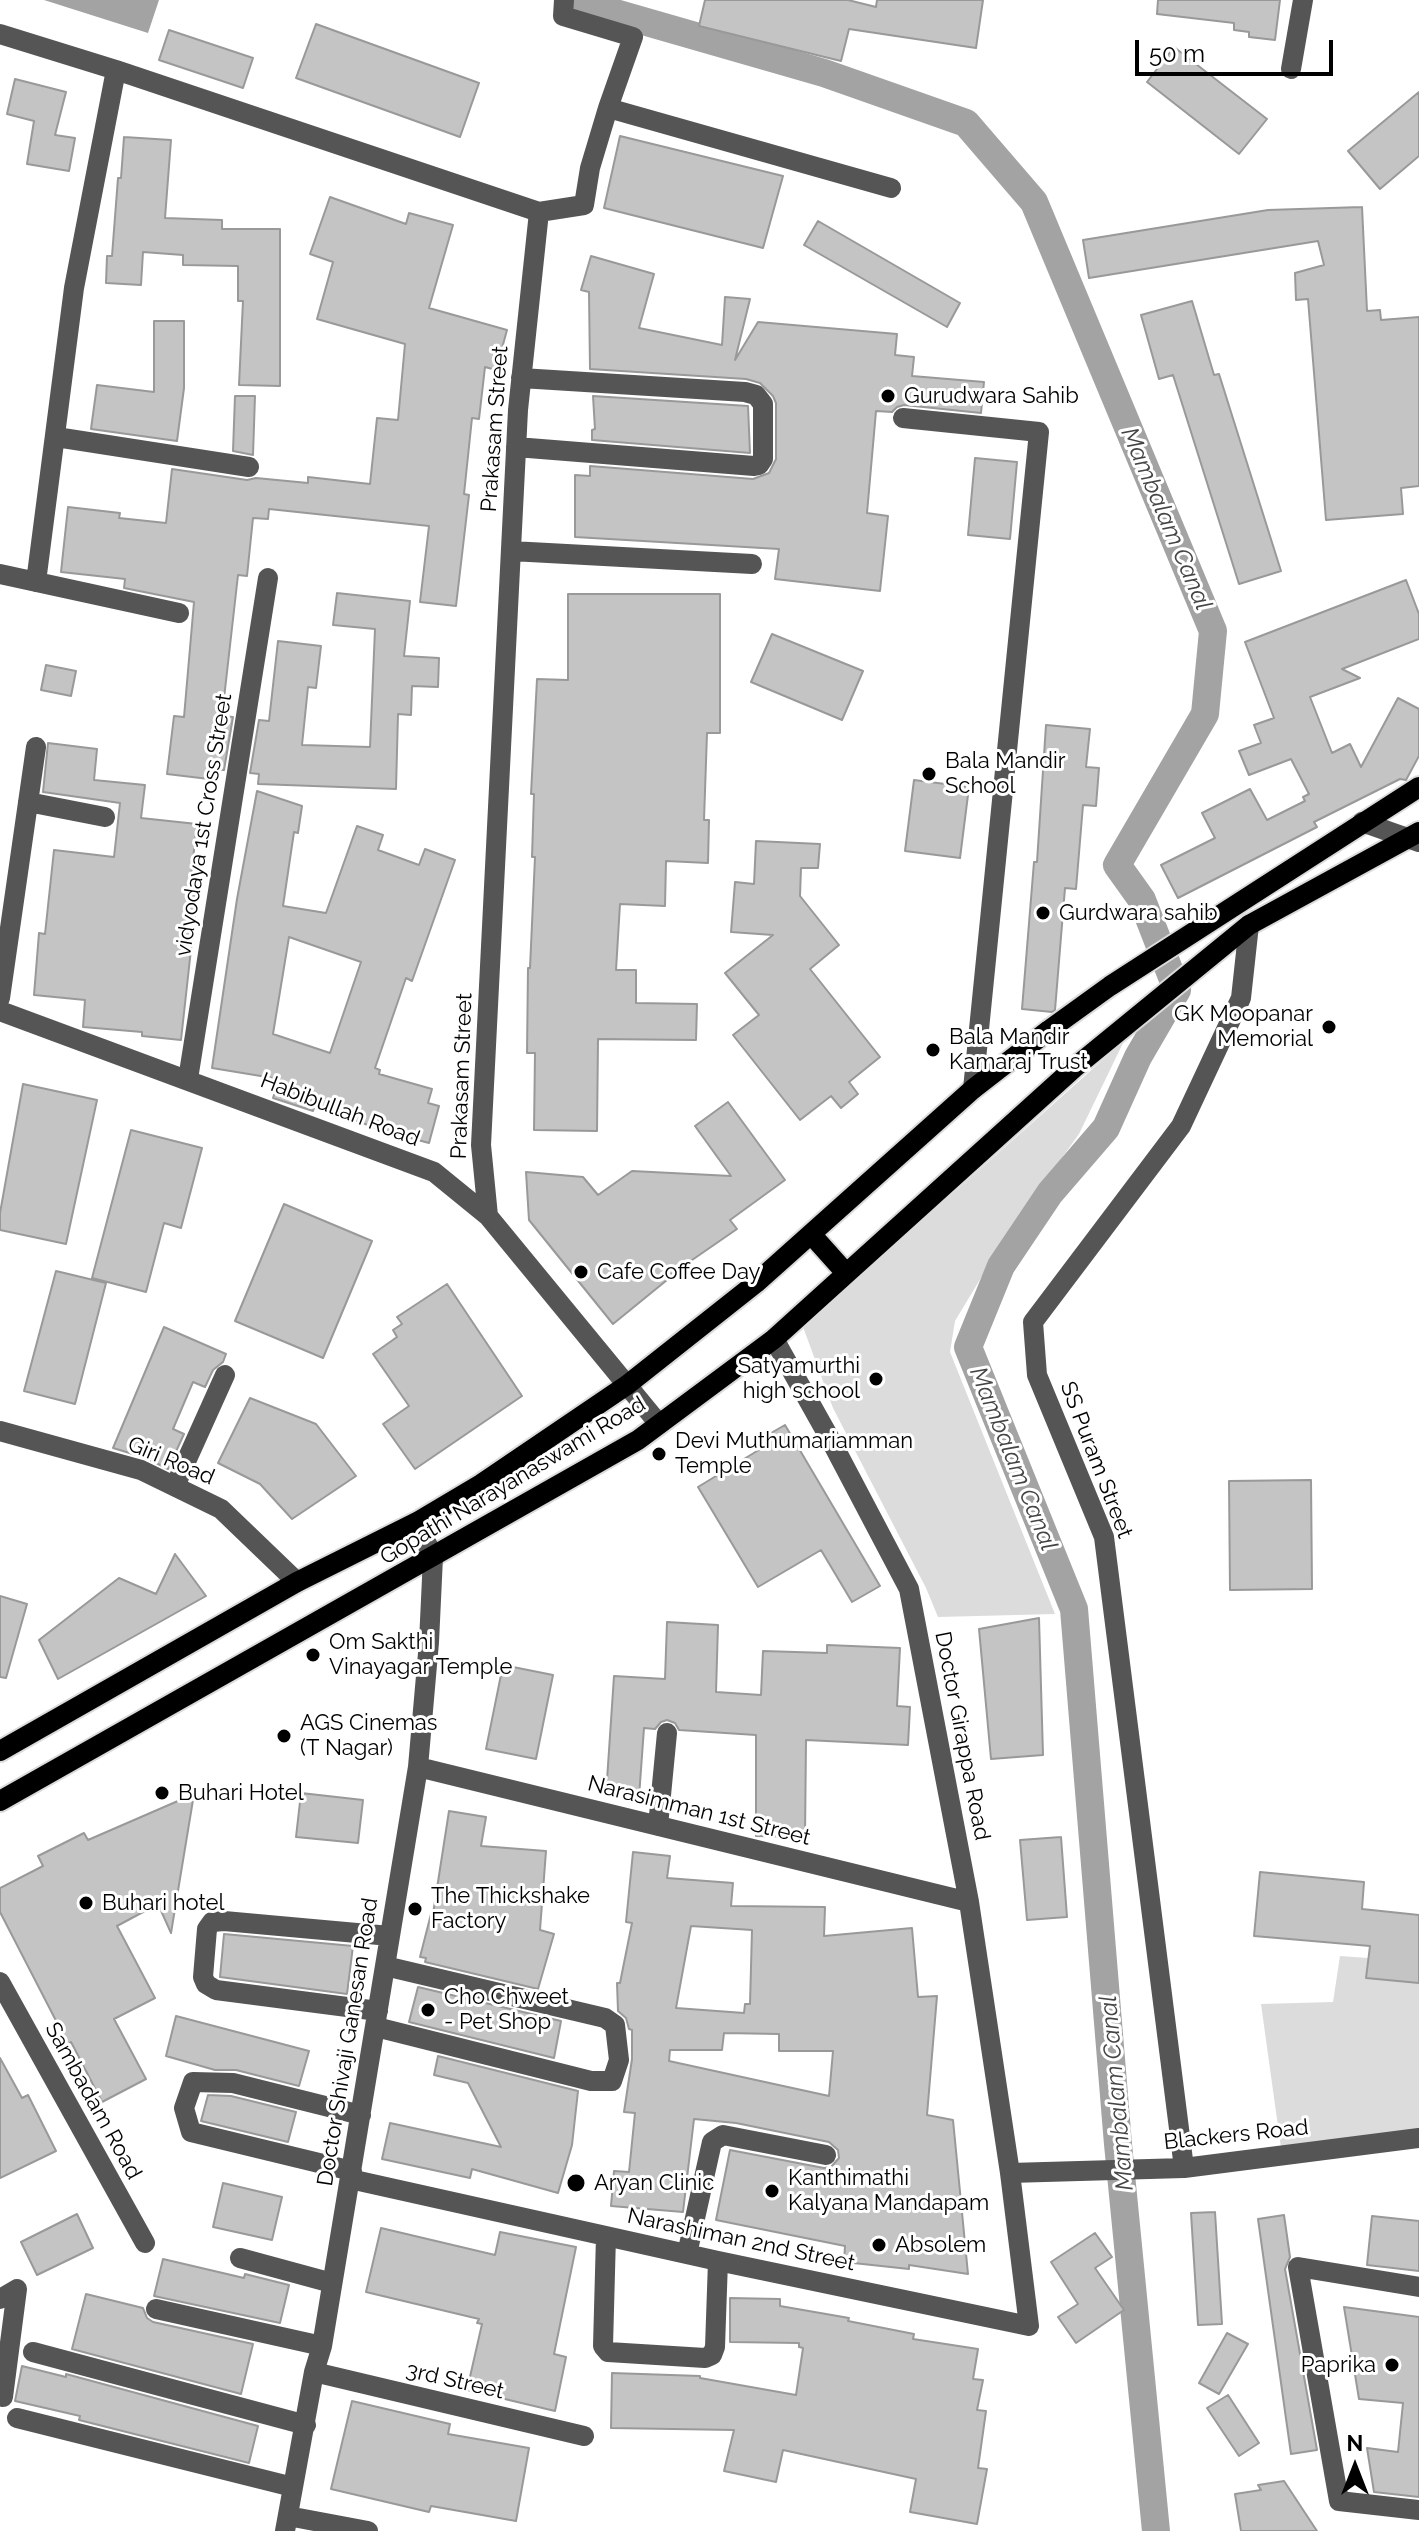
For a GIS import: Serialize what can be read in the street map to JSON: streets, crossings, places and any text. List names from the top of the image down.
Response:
{
  "streets": {
    "main road": ["Gopathi Narayanaswami Road"],
    "street": [
      "Prakasam Street",
      "vidyodaya 1st Cross Street",
      "Habibullah Road",
      "SS Puram Street",
      "Giri Road",
      "Doctor Girappa Road",
      "Narasimman 1st Street",
      "Doctor Shivaji Ganesan Road",
      "Sambadam Road",
      "Blackers Road",
      "Narashiman 2nd Street",
      "3rd Street"
    ]
  },
  "crossings": [
    ["Prakasam Street", "Habibullah Road"],
    ["vidyodaya 1st Cross Street", "Habibullah Road"],
    ["Habibullah Road", "Gopathi Narayanaswami Road"],
    ["SS Puram Street", "Gopathi Narayanaswami Road"],
    ["SS Puram Street", "Blackers Road"],
    ["Giri Road", "Gopathi Narayanaswami Road"],
    ["Gopathi Narayanaswami Road", "Doctor Girappa Road"],
    ["Gopathi Narayanaswami Road", "Doctor Shivaji Ganesan Road"],
    ["Doctor Girappa Road", "Narasimman 1st Street"],
    ["Doctor Girappa Road", "Blackers Road"],
    ["Doctor Girappa Road", "Narashiman 2nd Street"],
    ["Narasimman 1st Street", "Doctor Shivaji Ganesan Road"],
    ["Doctor Shivaji Ganesan Road", "Narashiman 2nd Street"],
    ["Doctor Shivaji Ganesan Road", "3rd Street"]
  ],
  "water": ["Mambalam Canal"],
  "places": [
    "Gurudwara Sahib",
    "Bala Mandir School",
    "Gurdwara sahib",
    "GK Moopanar Memorial",
    "Bala Mandir Kamaraj Trust",
    "Cafe Coffee Day",
    "Satyamurthi high school",
    "Devi Muthumariamman Temple",
    "Om Sakthi Vinayagar Temple",
    "AGS Cinemas (T Nagar)",
    "Buhari Hotel",
    "Buhari hotel",
    "The Thickshake Factory",
    "Cho Chweet - Pet Shop",
    "Aryan Clinic",
    "Kanthimathi Kalyana Mandapam",
    "Absolem",
    "Paprika"
  ],
  "scale_bar": "50 m",
  "north": "top"
}
